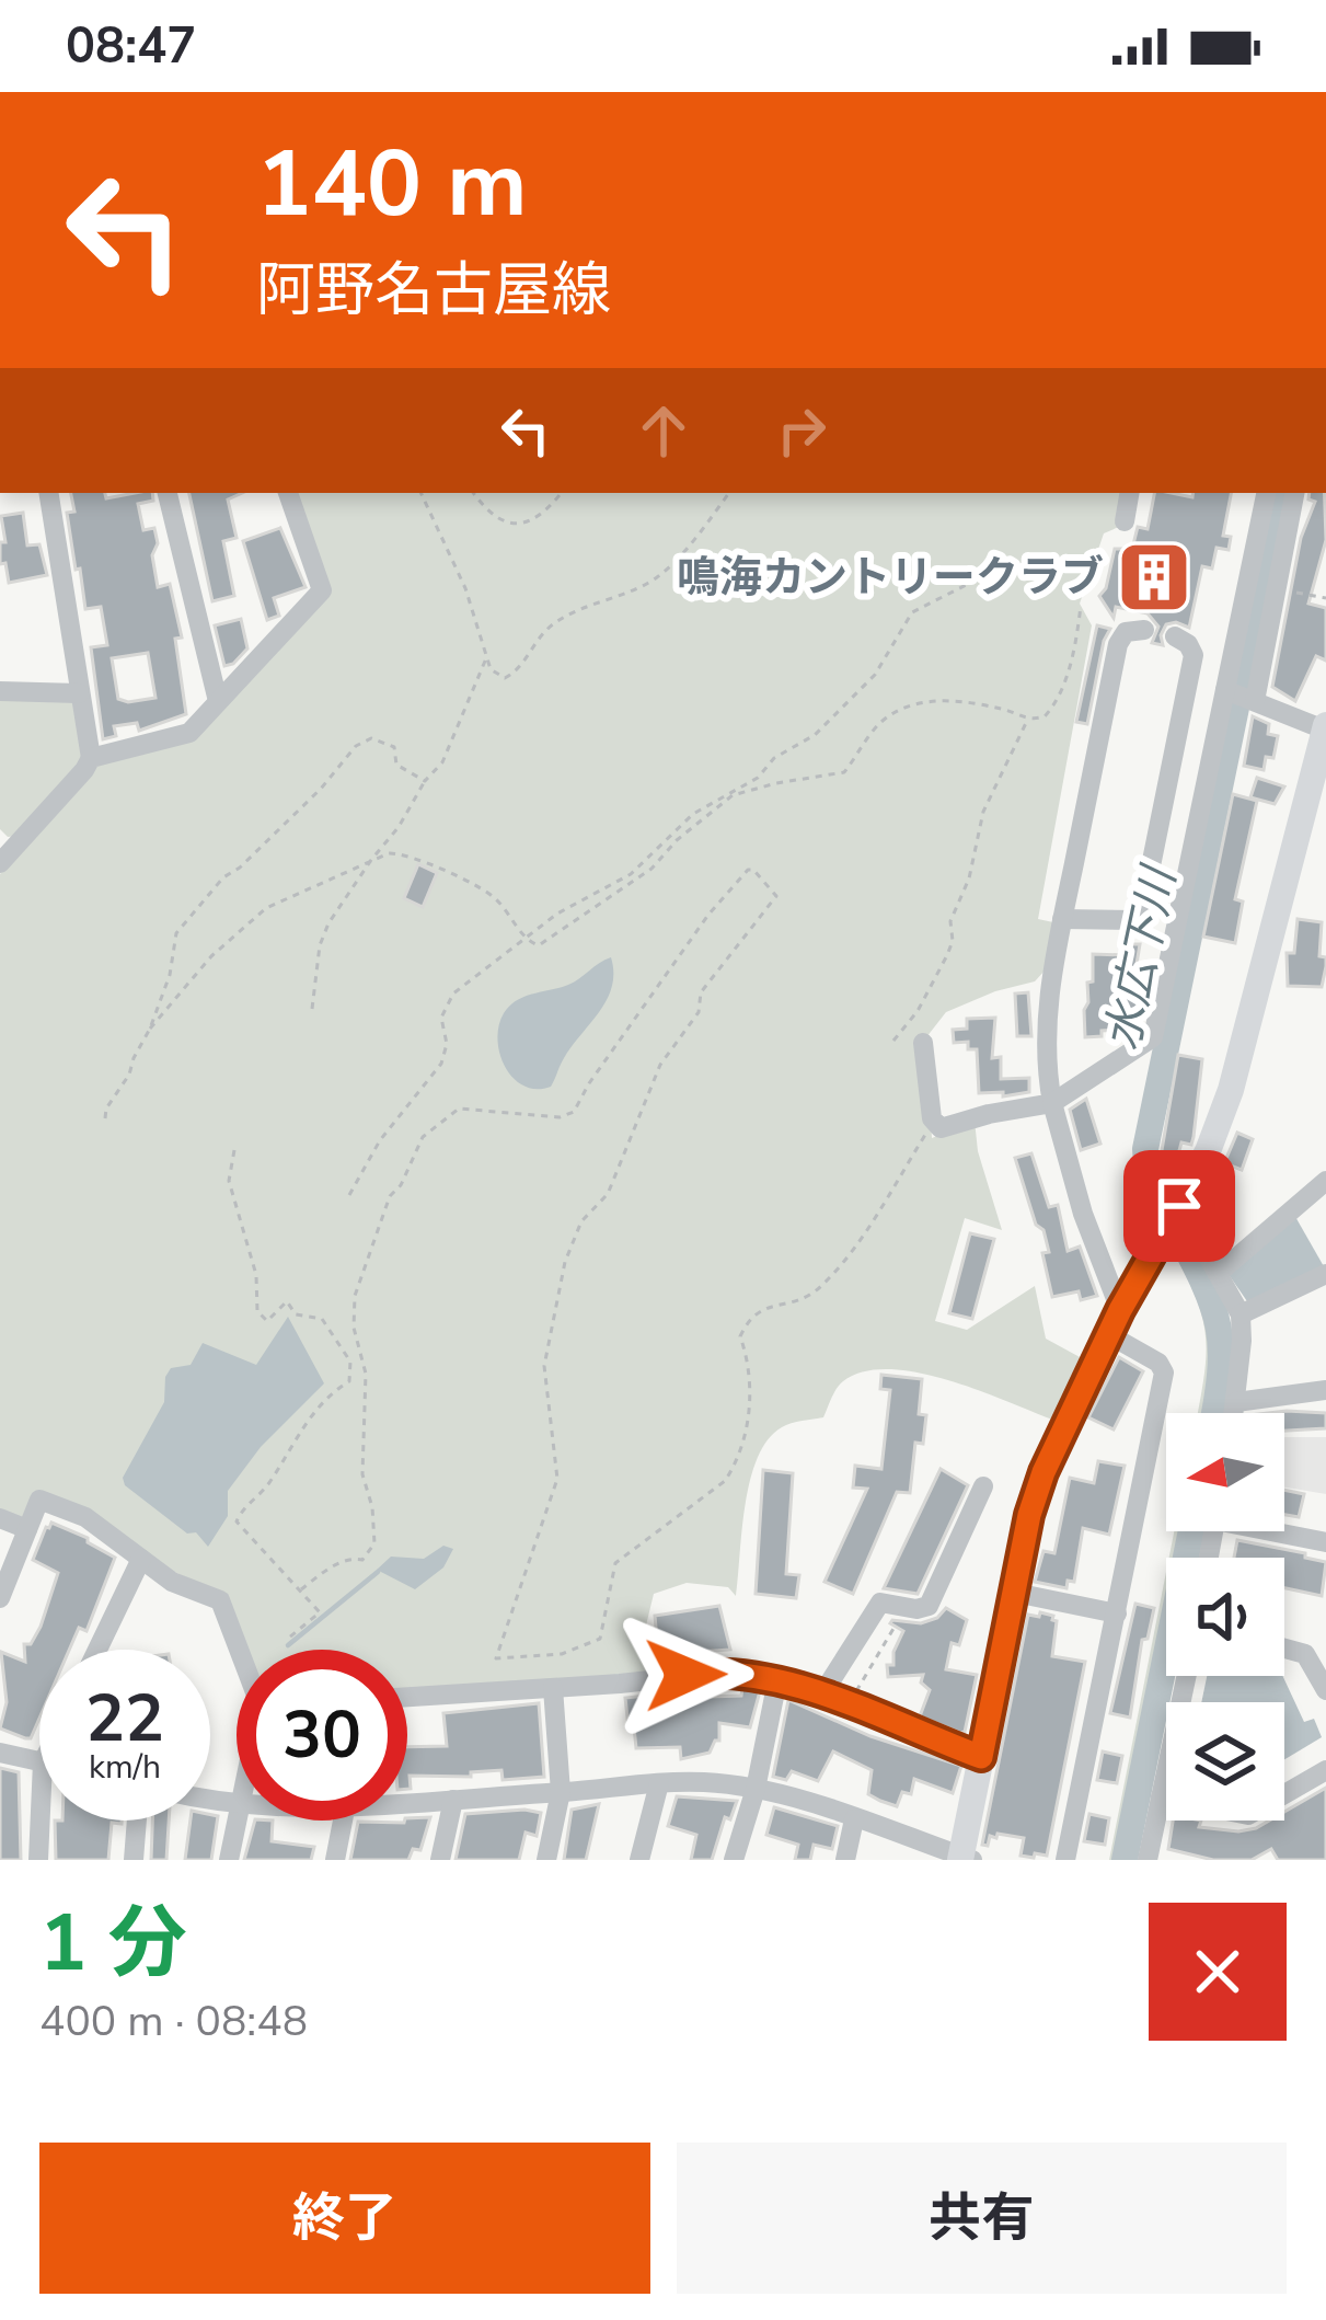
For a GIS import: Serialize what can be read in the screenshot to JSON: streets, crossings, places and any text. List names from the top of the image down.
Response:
{
  "water": ["水広下川"],
  "places": {
    "building": ["鳴海カントリークラブ"]
  },
  "north": "left",
  "page": {
    "status": "08:47",
    "turn": ["140 m", "阿野名古屋線"],
    "speed": "22 km/h",
    "limit": "30",
    "heading": ["1 分", "400 m · 08:48"],
    "buttons": ["終了", "共有"]
  }
}
